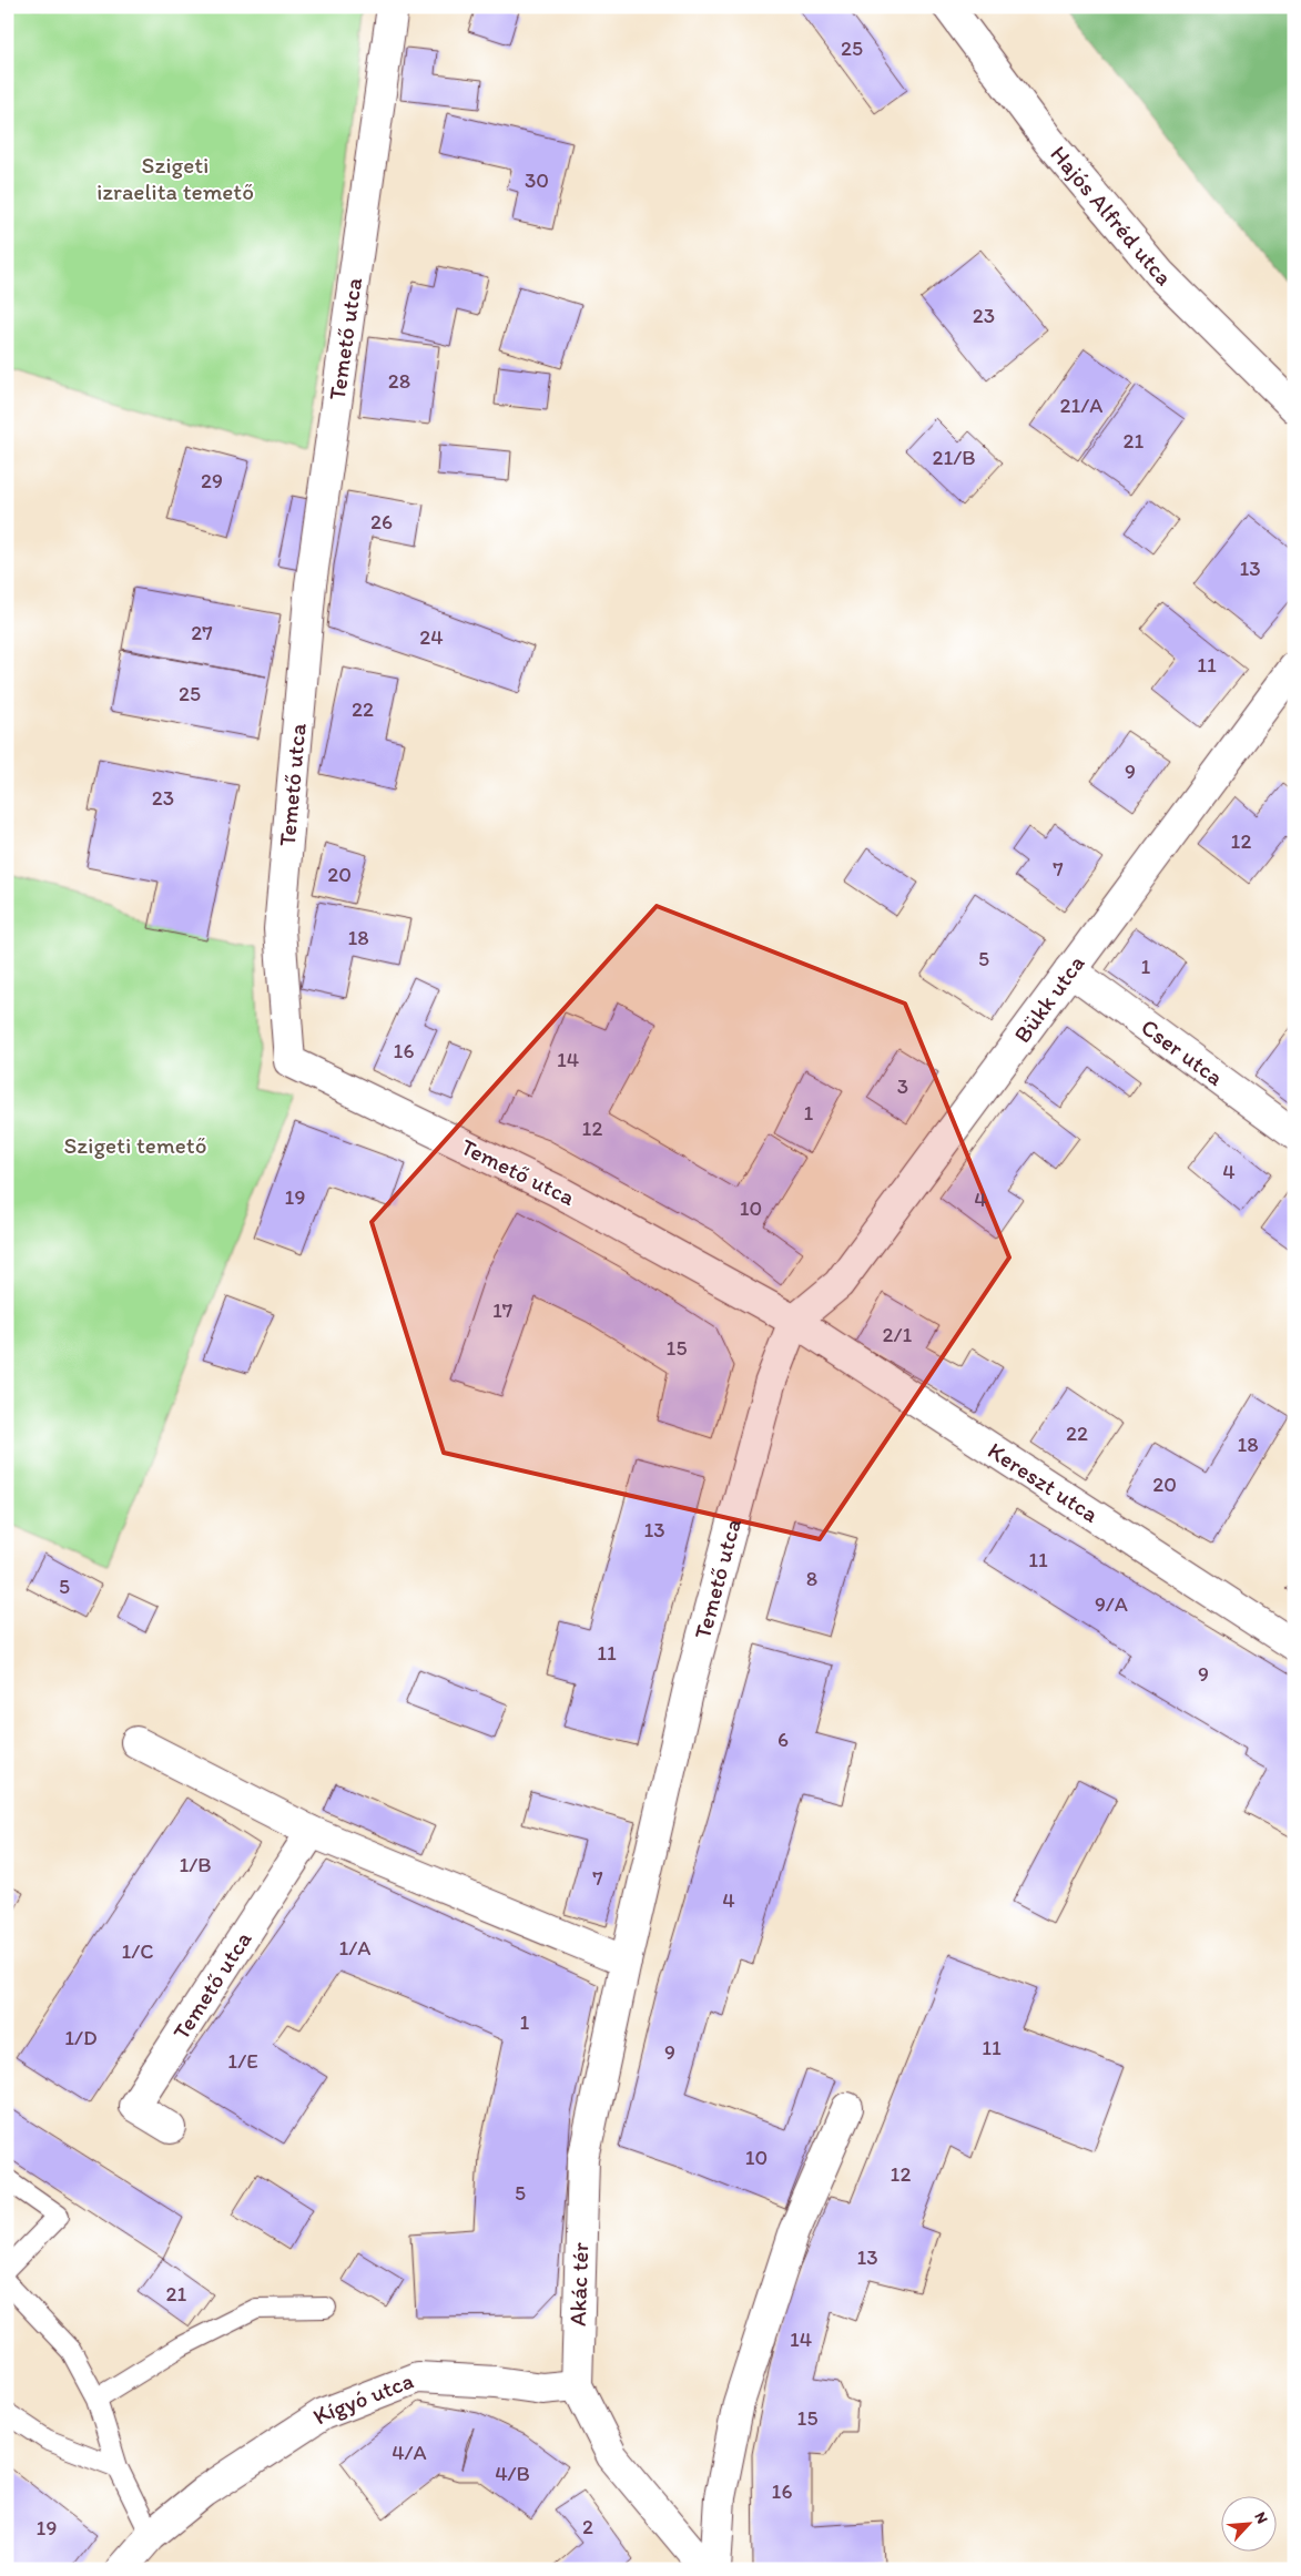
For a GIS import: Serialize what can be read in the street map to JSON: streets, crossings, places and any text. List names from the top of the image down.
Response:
{
  "streets": {
    "street": [
      "Hajós Alfréd utca",
      "Temető utca",
      "Bükk utca",
      "Cser utca",
      "Kereszt utca",
      "Akác tér",
      "Kígyó utca"
    ]
  },
  "crossings": [
    ["Temető utca", "Bükk utca"],
    ["Temető utca", "Kereszt utca"],
    ["Temető utca", "Akác tér"],
    ["Bükk utca", "Cser utca"],
    ["Bükk utca", "Kereszt utca"],
    ["Akác tér", "Kígyó utca"]
  ],
  "parks": ["Szigeti izraelita temető", "Szigeti temető"],
  "house_numbers": [
    "25",
    "30",
    "23",
    "28",
    "21/A",
    "21",
    "21/B",
    "29",
    "26",
    "13",
    "27",
    "24",
    "11",
    "25",
    "22",
    "9",
    "23",
    "12",
    "7",
    "20",
    "18",
    "5",
    "1",
    "16",
    "14",
    "3",
    "1",
    "12",
    "4",
    "19",
    "4",
    "10",
    "17",
    "2/1",
    "15",
    "22",
    "18",
    "20",
    "13",
    "11",
    "8",
    "5",
    "9/A",
    "11",
    "9",
    "6",
    "1/B",
    "7",
    "4",
    "1/A",
    "1/C",
    "1",
    "1/D",
    "11",
    "9",
    "1/E",
    "10",
    "12",
    "5",
    "13",
    "21",
    "14",
    "15",
    "4/A",
    "4/B",
    "16",
    "2",
    "19"
  ],
  "north": "top right"
}
